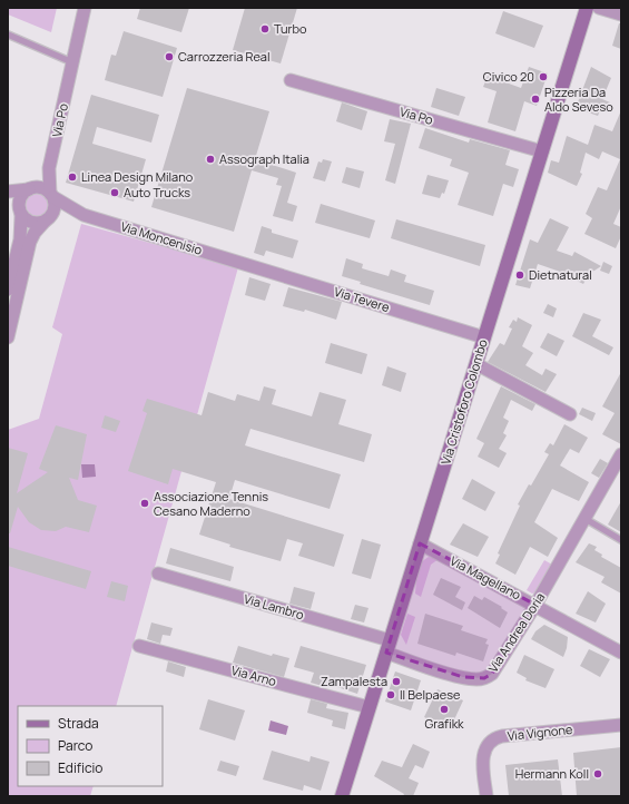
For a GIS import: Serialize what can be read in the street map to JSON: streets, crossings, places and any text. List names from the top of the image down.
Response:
{
  "streets": {
    "street": [
      "Via Po",
      "Via Moncenisio",
      "Via Tevere",
      "Via Cristoforo Colombo",
      "Via Magellano",
      "Via Lambro",
      "Via Andrea Doria",
      "Via Arno",
      "Via Vignone"
    ]
  },
  "crossings": [
    ["Via Po", "Via Moncenisio"],
    ["Via Po", "Via Cristoforo Colombo"],
    ["Via Moncenisio", "Via Tevere"],
    ["Via Tevere", "Via Cristoforo Colombo"],
    ["Via Cristoforo Colombo", "Via Magellano"],
    ["Via Cristoforo Colombo", "Via Lambro"],
    ["Via Cristoforo Colombo", "Via Andrea Doria"],
    ["Via Cristoforo Colombo", "Via Arno"],
    ["Via Magellano", "Via Andrea Doria"],
    ["Via Lambro", "Via Andrea Doria"]
  ],
  "places": [
    "Turbo",
    "Carrozzeria Real",
    "Civico 20",
    "Pizzeria Da Aldo Seveso",
    "Assograph Italia",
    "Linea Design Milano",
    "Auto Trucks",
    "Dietnatural",
    "Associazione Tennis Cesano Maderno",
    "Zampalesta",
    "Il Belpaese",
    "Grafikk",
    "Hermann Koll"
  ],
  "legend": ["Strada", "Parco", "Edificio"]
}
